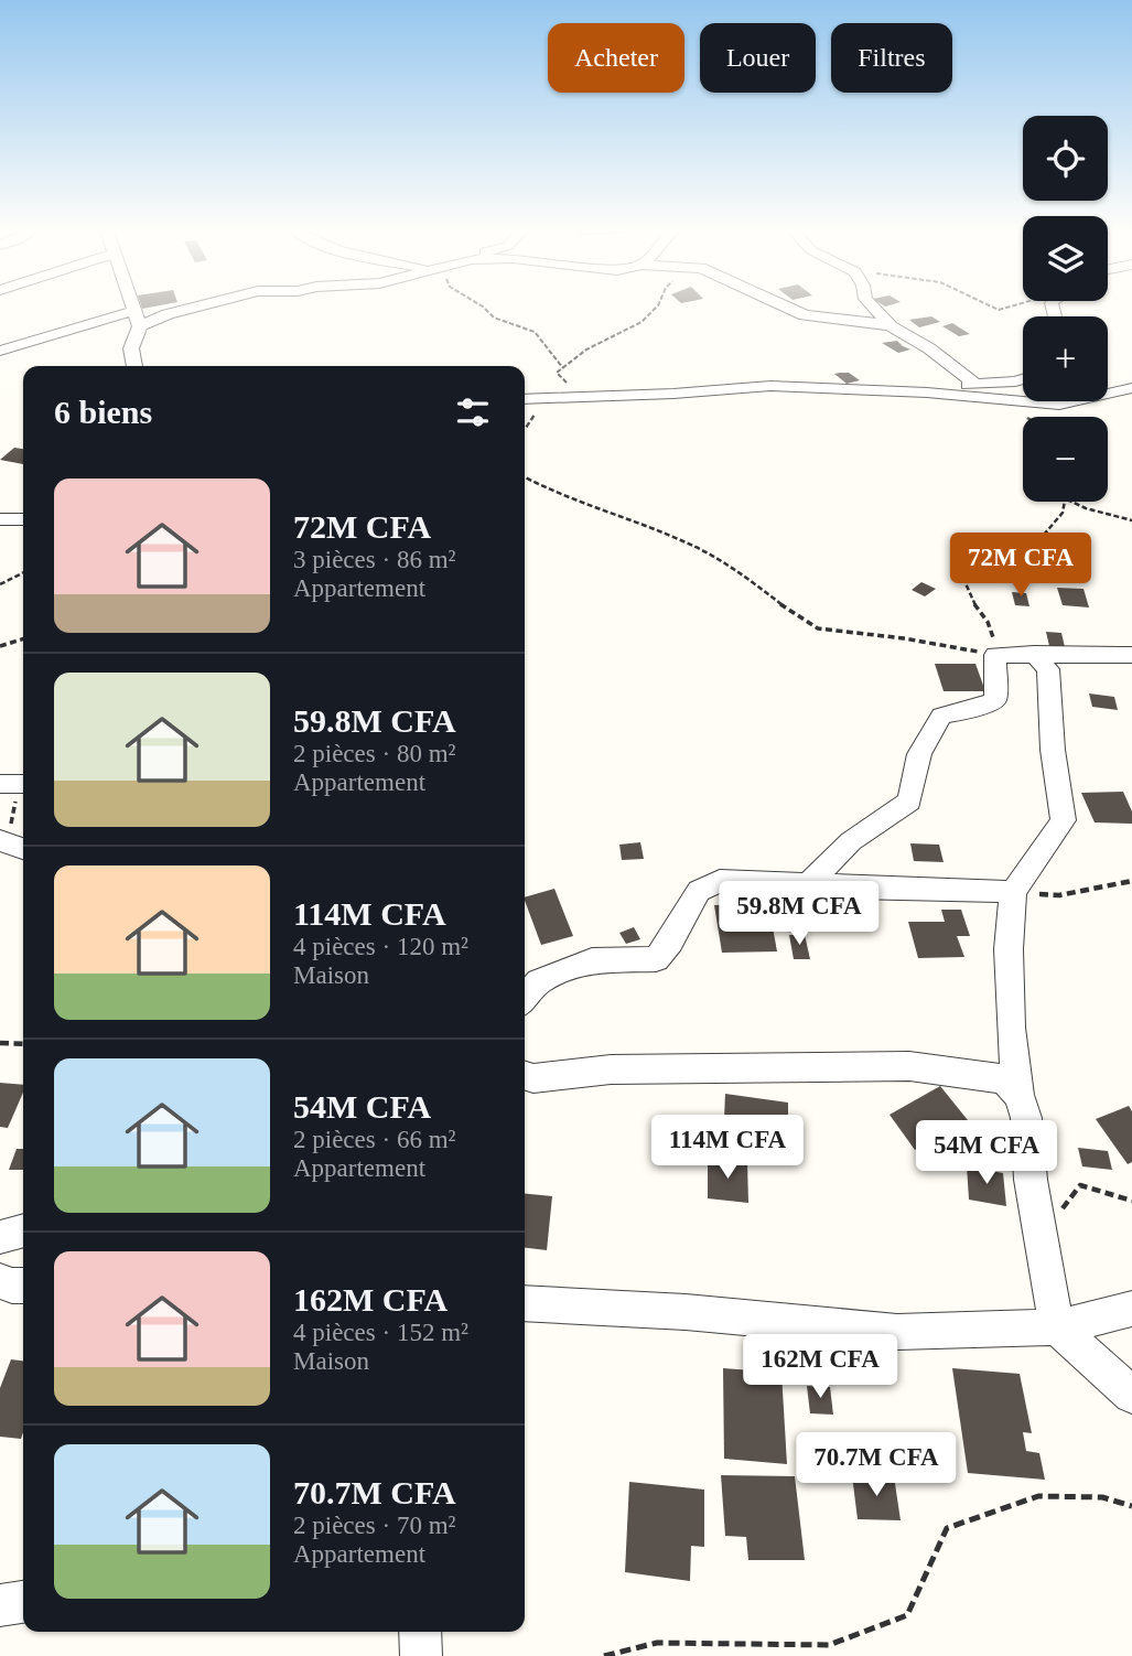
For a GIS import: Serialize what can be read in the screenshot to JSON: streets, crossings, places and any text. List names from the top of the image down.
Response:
{
  "page": {
    "chip": ["Acheter", "Louer", "Filtres"],
    "map_buttons": ["+", "−"],
    "heading": "6 biens",
    "list": [
      {
        "name": "72M CFA",
        "note": "3 pièces · 86 m² · Appartement"
      },
      {
        "name": "59.8M CFA",
        "note": "2 pièces · 80 m² · Appartement"
      },
      {
        "name": "114M CFA",
        "note": "4 pièces · 120 m² · Maison"
      },
      {
        "name": "54M CFA",
        "note": "2 pièces · 66 m² · Appartement"
      },
      {
        "name": "162M CFA",
        "note": "4 pièces · 152 m² · Maison"
      },
      {
        "name": "70.7M CFA",
        "note": "2 pièces · 70 m² · Appartement"
      }
    ],
    "price": [
      "72M CFA",
      "59.8M CFA",
      "114M CFA",
      "54M CFA",
      "162M CFA",
      "70.7M CFA"
    ]
  }
}
